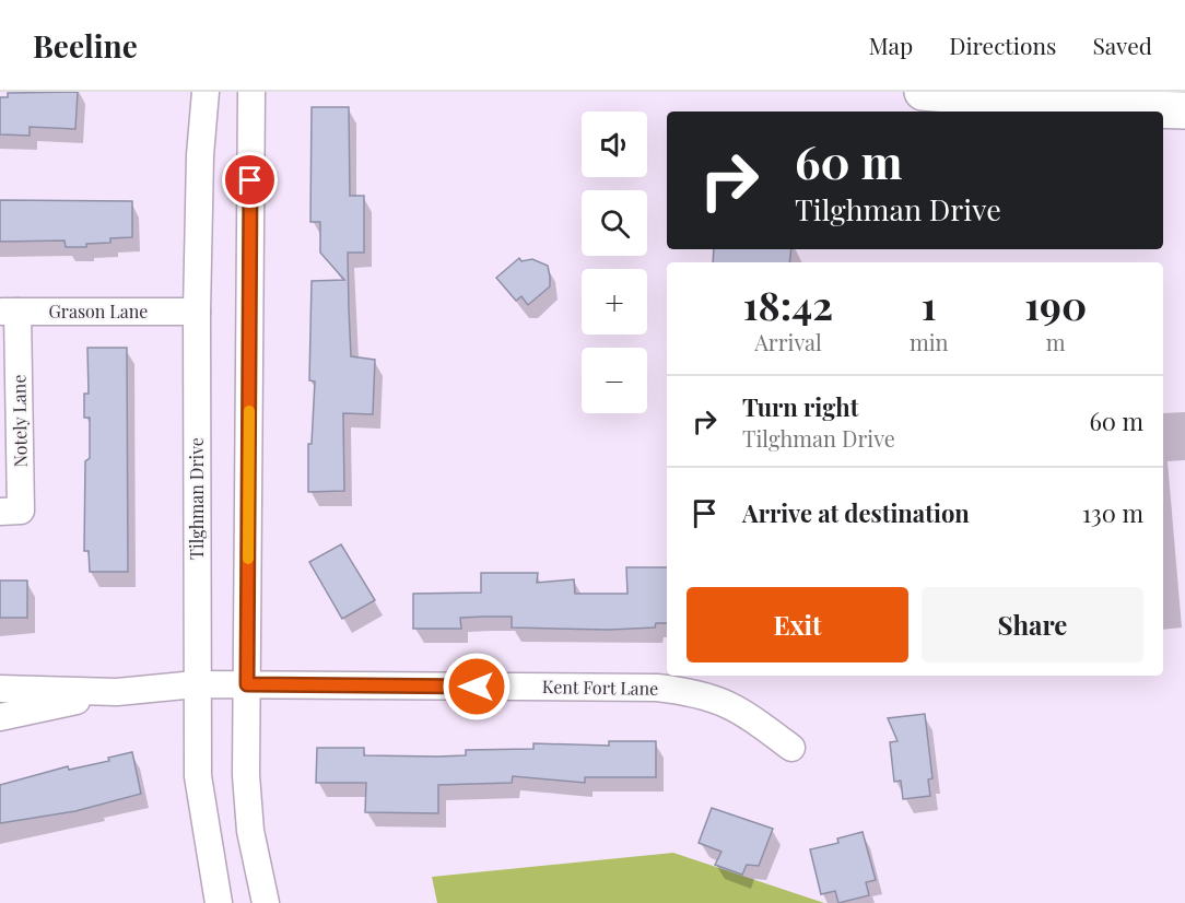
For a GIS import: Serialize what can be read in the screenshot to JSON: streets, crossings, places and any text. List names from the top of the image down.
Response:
{
  "streets": {
    "street": [
      "Grason Lane",
      "Notely Lane",
      "Tilghman Drive",
      "Kent Fort Lane"
    ]
  },
  "crossings": [
    ["Grason Lane", "Notely Lane"],
    ["Grason Lane", "Tilghman Drive"],
    ["Tilghman Drive", "Kent Fort Lane"]
  ],
  "page": {
    "header": "Beeline",
    "nav": ["Map", "Directions", "Saved"],
    "map_buttons": ["+", "−"],
    "turn": ["60 m", "Tilghman Drive"],
    "eta": [
      "18:42",
      "Arrival",
      "1",
      "min",
      "190",
      "m"
    ],
    "list": [
      {
        "name": "Turn right",
        "note": "Tilghman Drive",
        "value": "60 m"
      },
      {
        "name": "Arrive at destination",
        "value": "130 m"
      }
    ],
    "buttons": ["Exit", "Share"]
  }
}
